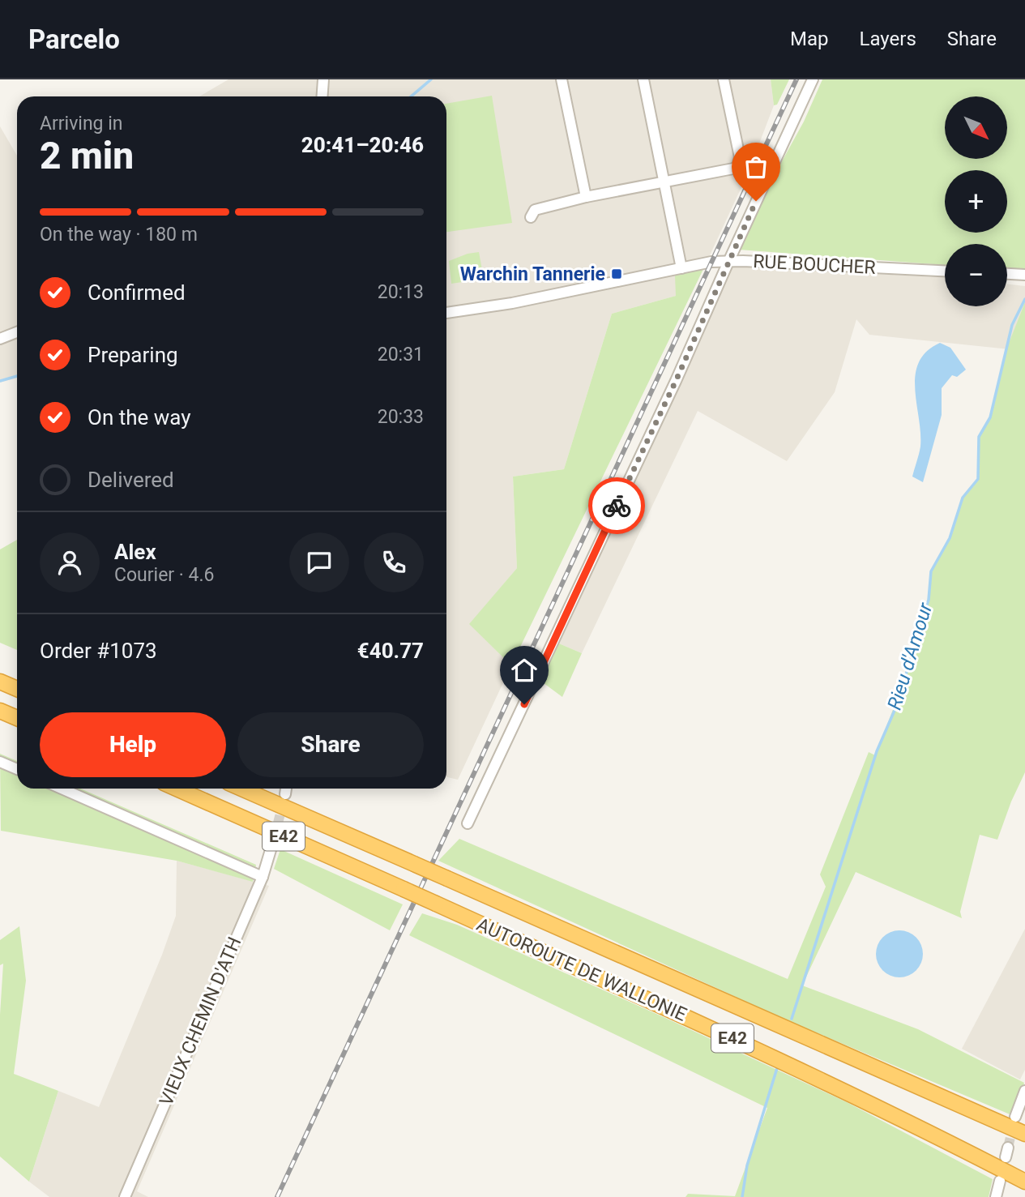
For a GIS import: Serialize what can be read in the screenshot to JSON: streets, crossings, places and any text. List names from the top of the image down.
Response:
{
  "streets": {
    "highway": ["E42", "AUTOROUTE DE WALLONIE"],
    "street": ["RUE BOUCHER", "VIEUX CHEMIN D'ATH"]
  },
  "water": ["Rieu d'Amour"],
  "places": {
    "transit": ["Warchin Tannerie"]
  },
  "north": "bottom right",
  "page": {
    "header": "Parcelo",
    "nav": ["Map", "Layers", "Share"],
    "map_buttons": ["+", "−"],
    "heading": ["2 min", "Arriving in", "20:41–20:46"],
    "panel": [
      "Alex",
      "Courier · 4.6",
      "Order #1073",
      "€40.77"
    ],
    "bar": "On the way · 180 m",
    "list": [
      ["Confirmed", "20:13"],
      ["Preparing", "20:31"],
      ["On the way", "20:33"],
      "Delivered"
    ],
    "buttons": ["Help", "Share"]
  }
}
